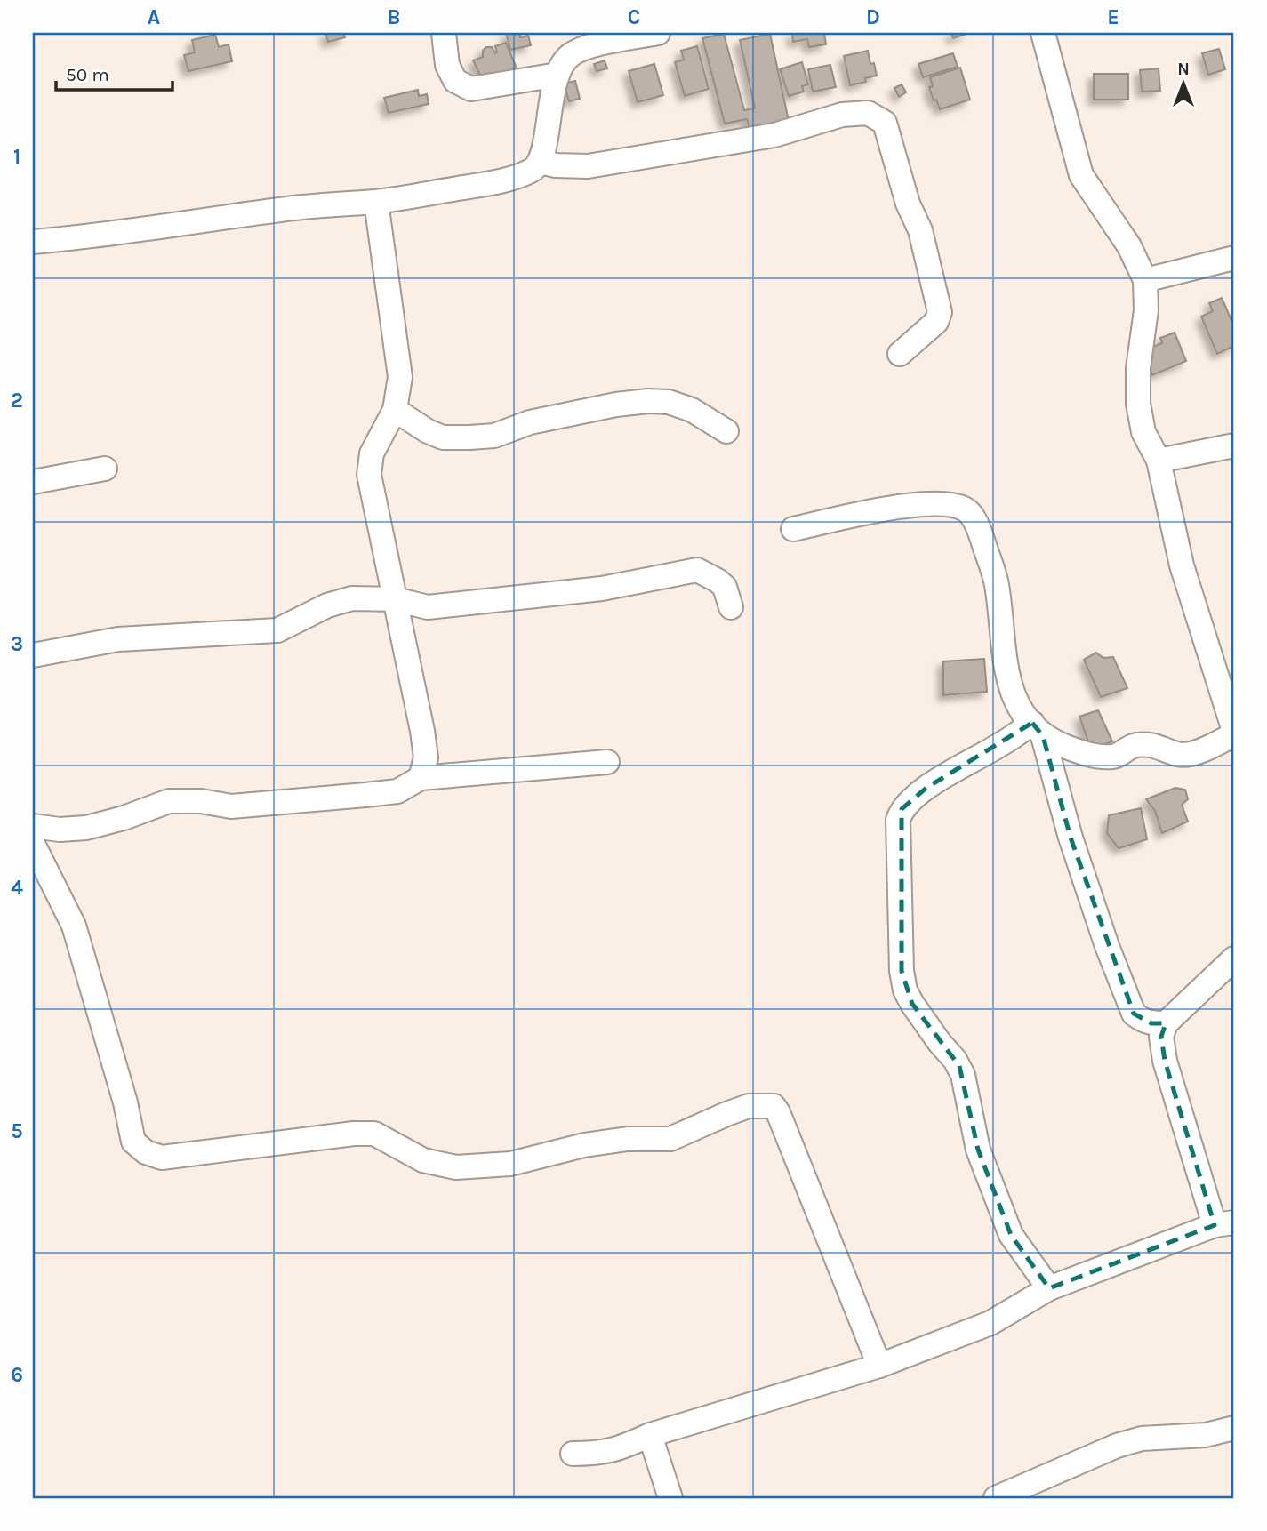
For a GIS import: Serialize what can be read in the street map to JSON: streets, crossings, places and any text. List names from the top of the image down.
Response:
{
  "scale_bar": "50 m",
  "north": "top",
  "grid": {
    "columns": [
      "A",
      "B",
      "C",
      "D",
      "E"
    ],
    "rows": [
      "1",
      "2",
      "3",
      "4",
      "5",
      "6"
    ]
  }
}
